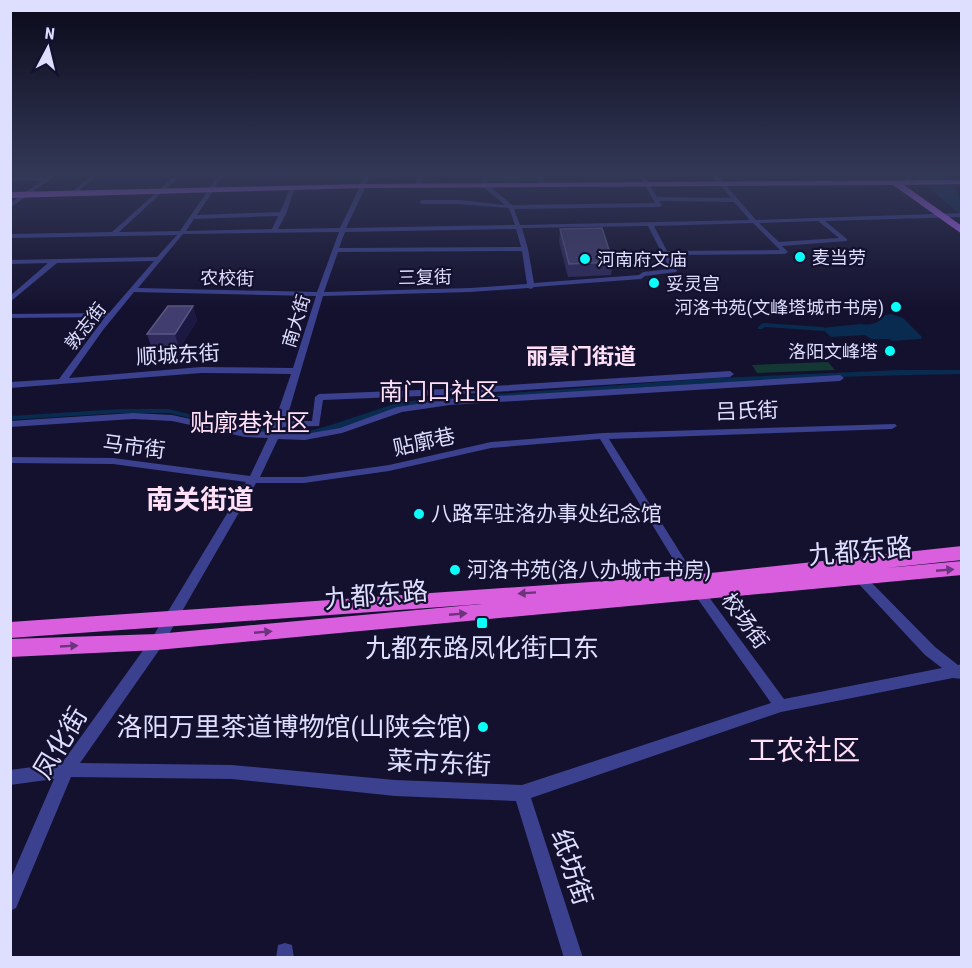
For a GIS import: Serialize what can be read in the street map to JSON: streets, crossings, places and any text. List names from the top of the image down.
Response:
{
  "streets": {
    "highway": ["九都东路"],
    "street": [
      "三复街",
      "农校街",
      "南大街",
      "敦志街",
      "顺城东街",
      "吕氏街",
      "贴廓巷",
      "马市街",
      "校场街",
      "凤化街",
      "菜市东街",
      "纸坊街"
    ]
  },
  "crossings": [
    ["三复街", "农校街"],
    ["三复街", "南大街"],
    ["农校街", "南大街"],
    ["农校街", "敦志街"],
    ["南大街", "顺城东街"],
    ["南大街", "贴廓巷"],
    ["南大街", "马市街"],
    ["南大街", "凤化街"],
    ["敦志街", "顺城东街"],
    ["吕氏街", "贴廓巷"],
    ["吕氏街", "校场街"],
    ["贴廓巷", "马市街"],
    ["贴廓巷", "校场街"],
    ["贴廓巷", "凤化街"],
    ["马市街", "凤化街"],
    ["九都东路", "校场街"],
    ["九都东路", "凤化街"],
    ["凤化街", "菜市东街"],
    ["菜市东街", "纸坊街"]
  ],
  "districts": [
    "丽景门街道",
    "南门口社区",
    "贴廓巷社区",
    "南关街道",
    "工农社区"
  ],
  "places": {
    "other": [
      "麦当劳",
      "河南府文庙",
      "妥灵宫",
      "河洛书苑(文峰塔城市书房)",
      "洛阳文峰塔",
      "八路军驻洛办事处纪念馆",
      "河洛书苑(洛八办城市书房)",
      "洛阳万里茶道博物馆(山陕会馆)"
    ],
    "transit": ["九都东路凤化街口东"]
  },
  "north": "top"
}
